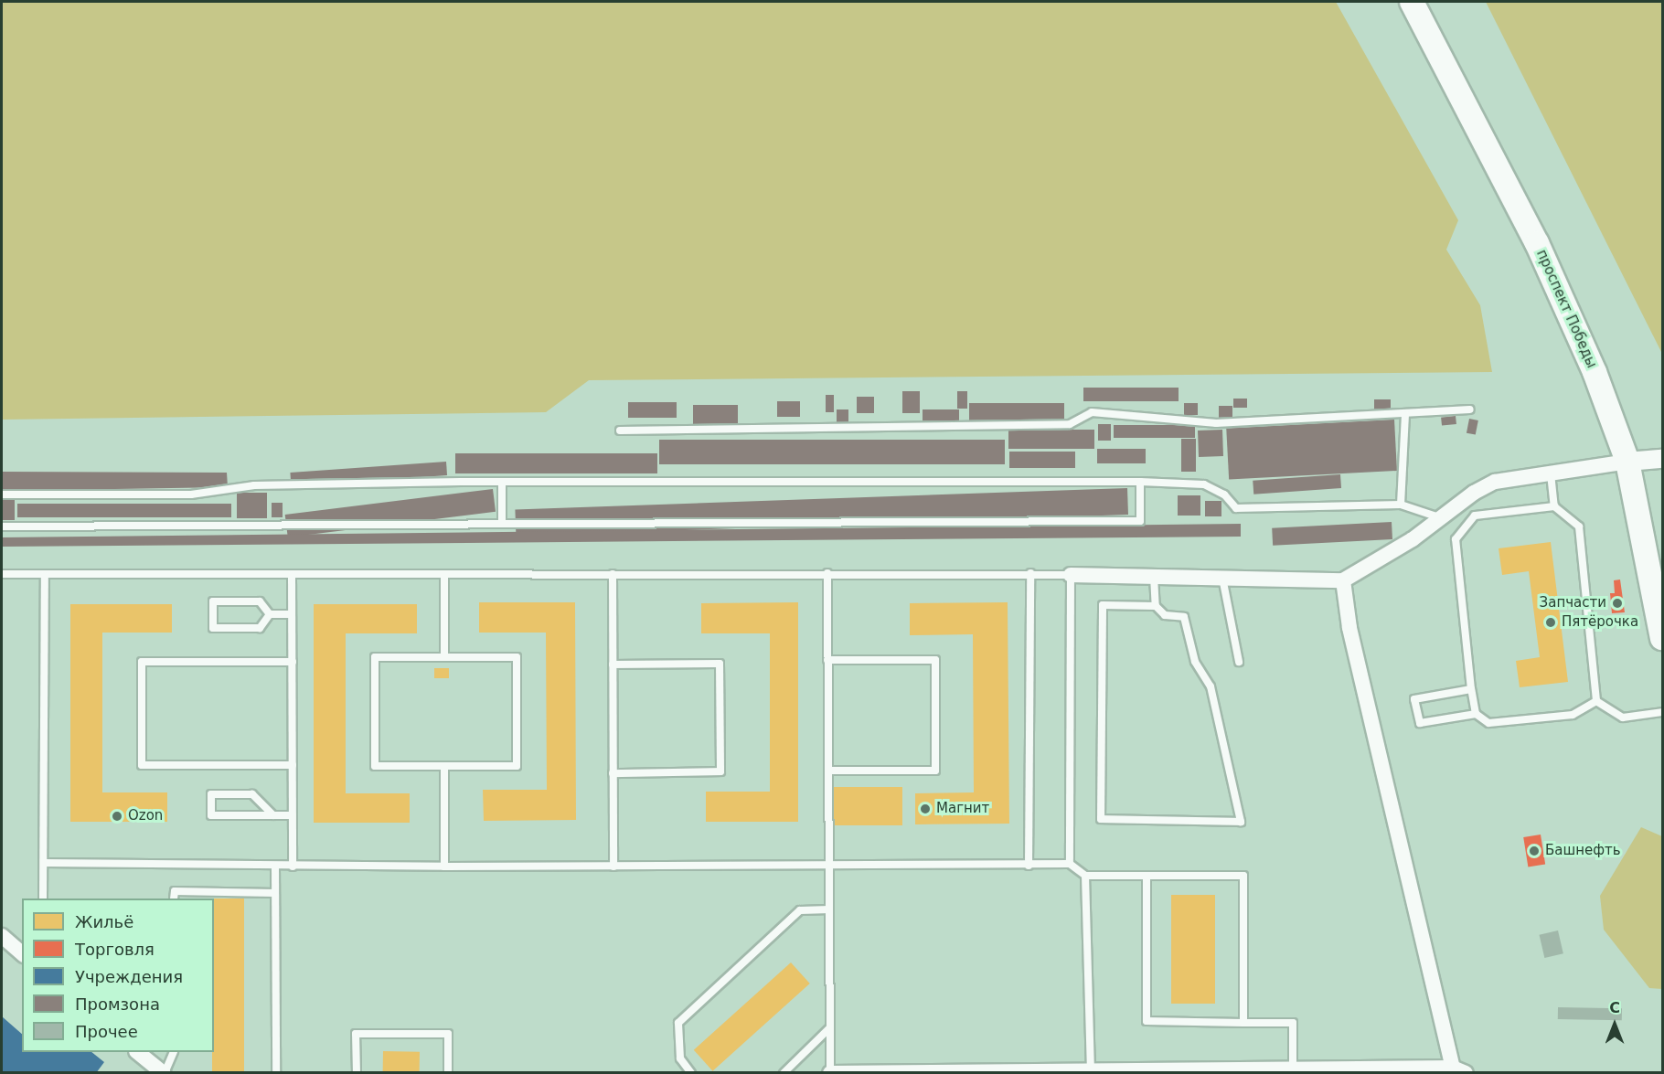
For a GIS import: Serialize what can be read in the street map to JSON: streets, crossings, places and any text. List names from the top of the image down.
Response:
{
  "streets": {
    "main road": ["проспект Победы"]
  },
  "places": [
    "Запчасти",
    "Пятёрочка",
    "Магнит",
    "Ozon",
    "Башнефть"
  ],
  "legend": [
    "Жильё",
    "Торговля",
    "Учреждения",
    "Промзона",
    "Прочее"
  ],
  "north": "top"
}
